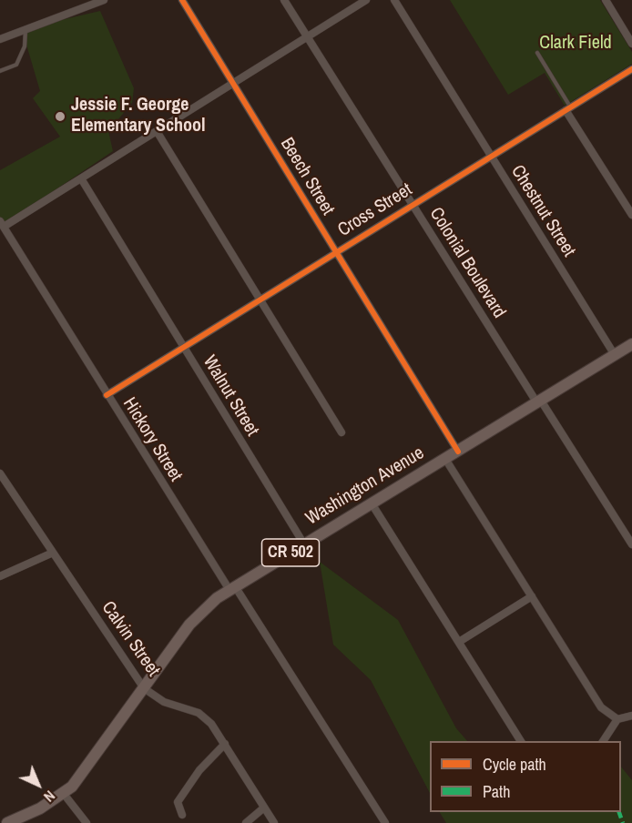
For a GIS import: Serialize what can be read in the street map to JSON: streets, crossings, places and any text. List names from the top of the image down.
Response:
{
  "streets": {
    "main road": ["Washington Avenue", "CR 502"],
    "street": [
      "Beech Street",
      "Cross Street",
      "Chestnut Street",
      "Colonial Boulevard",
      "Walnut Street",
      "Hickory Street",
      "Calvin Street"
    ]
  },
  "crossings": [
    ["Beech Street", "Cross Street"],
    ["Beech Street", "Washington Avenue"],
    ["Cross Street", "Chestnut Street"],
    ["Cross Street", "Colonial Boulevard"],
    ["Cross Street", "Walnut Street"],
    ["Cross Street", "Hickory Street"],
    ["Chestnut Street", "Washington Avenue"],
    ["Colonial Boulevard", "Washington Avenue"],
    ["Walnut Street", "Washington Avenue"],
    ["Hickory Street", "Washington Avenue"],
    ["Washington Avenue", "Calvin Street"]
  ],
  "parks": ["Clark Field"],
  "places": ["Jessie F. George Elementary School"],
  "legend": ["Cycle path", "Path"],
  "north": "bottom right"
}
